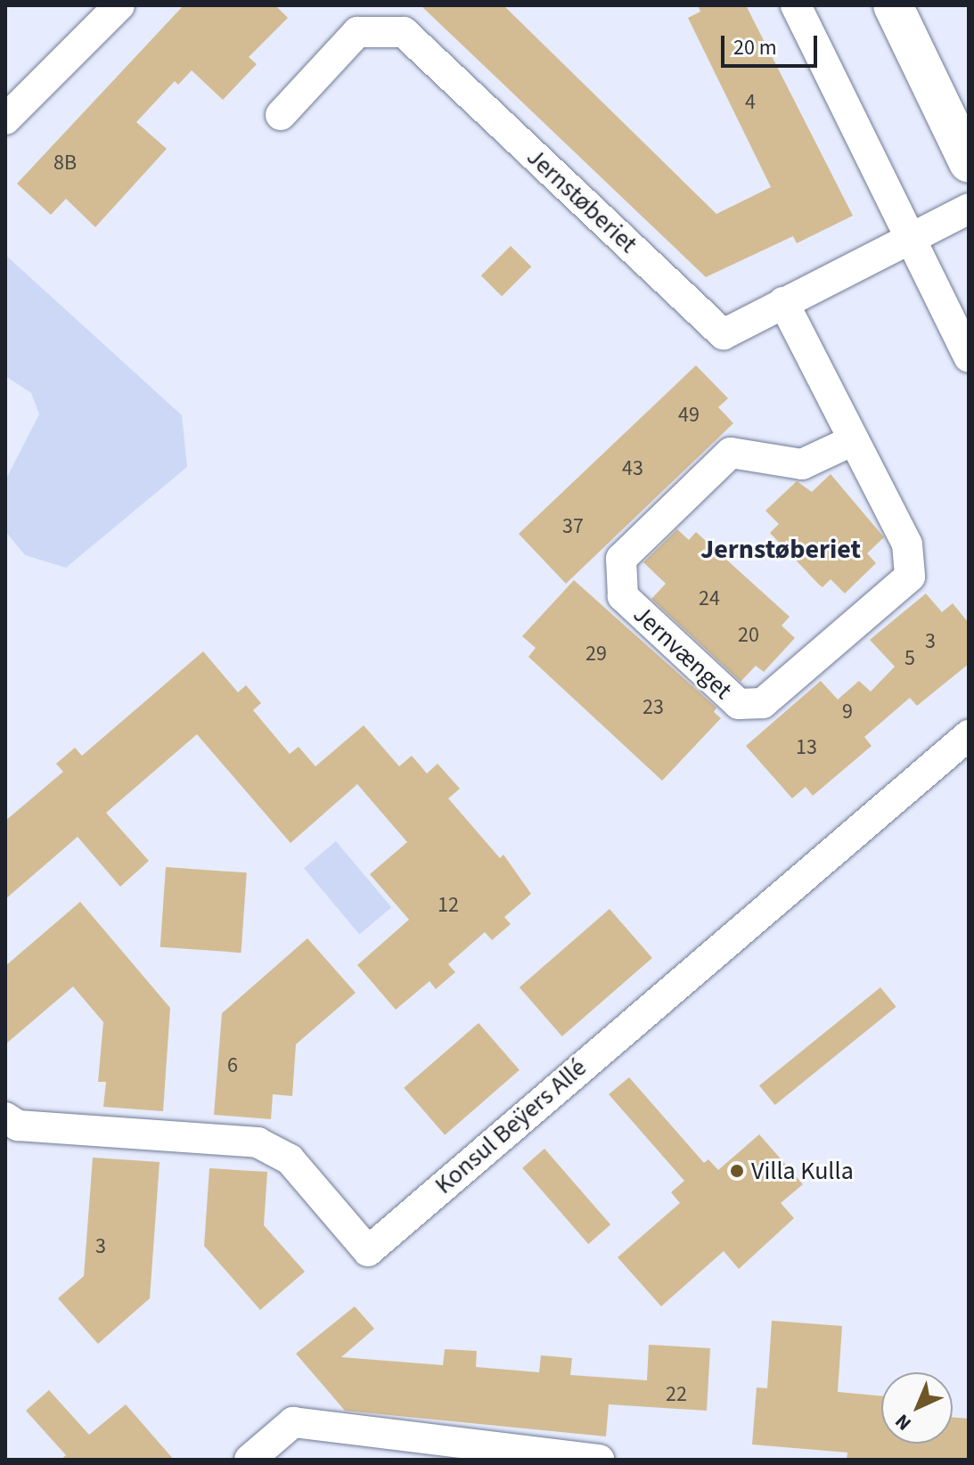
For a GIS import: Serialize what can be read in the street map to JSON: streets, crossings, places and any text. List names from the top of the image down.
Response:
{
  "streets": {
    "street": ["Jernstøberiet", "Jernvænget", "Konsul Beÿers Allé"]
  },
  "crossings": [
    ["Jernstøberiet", "Jernvænget"]
  ],
  "districts": ["Jernstøberiet"],
  "places": ["Villa Kulla"],
  "house_numbers": [
    "4",
    "8B",
    "49",
    "43",
    "37",
    "24",
    "20",
    "3",
    "29",
    "5",
    "23",
    "9",
    "13",
    "12",
    "6",
    "3",
    "22"
  ],
  "scale_bar": "20 m",
  "north": "bottom left"
}
